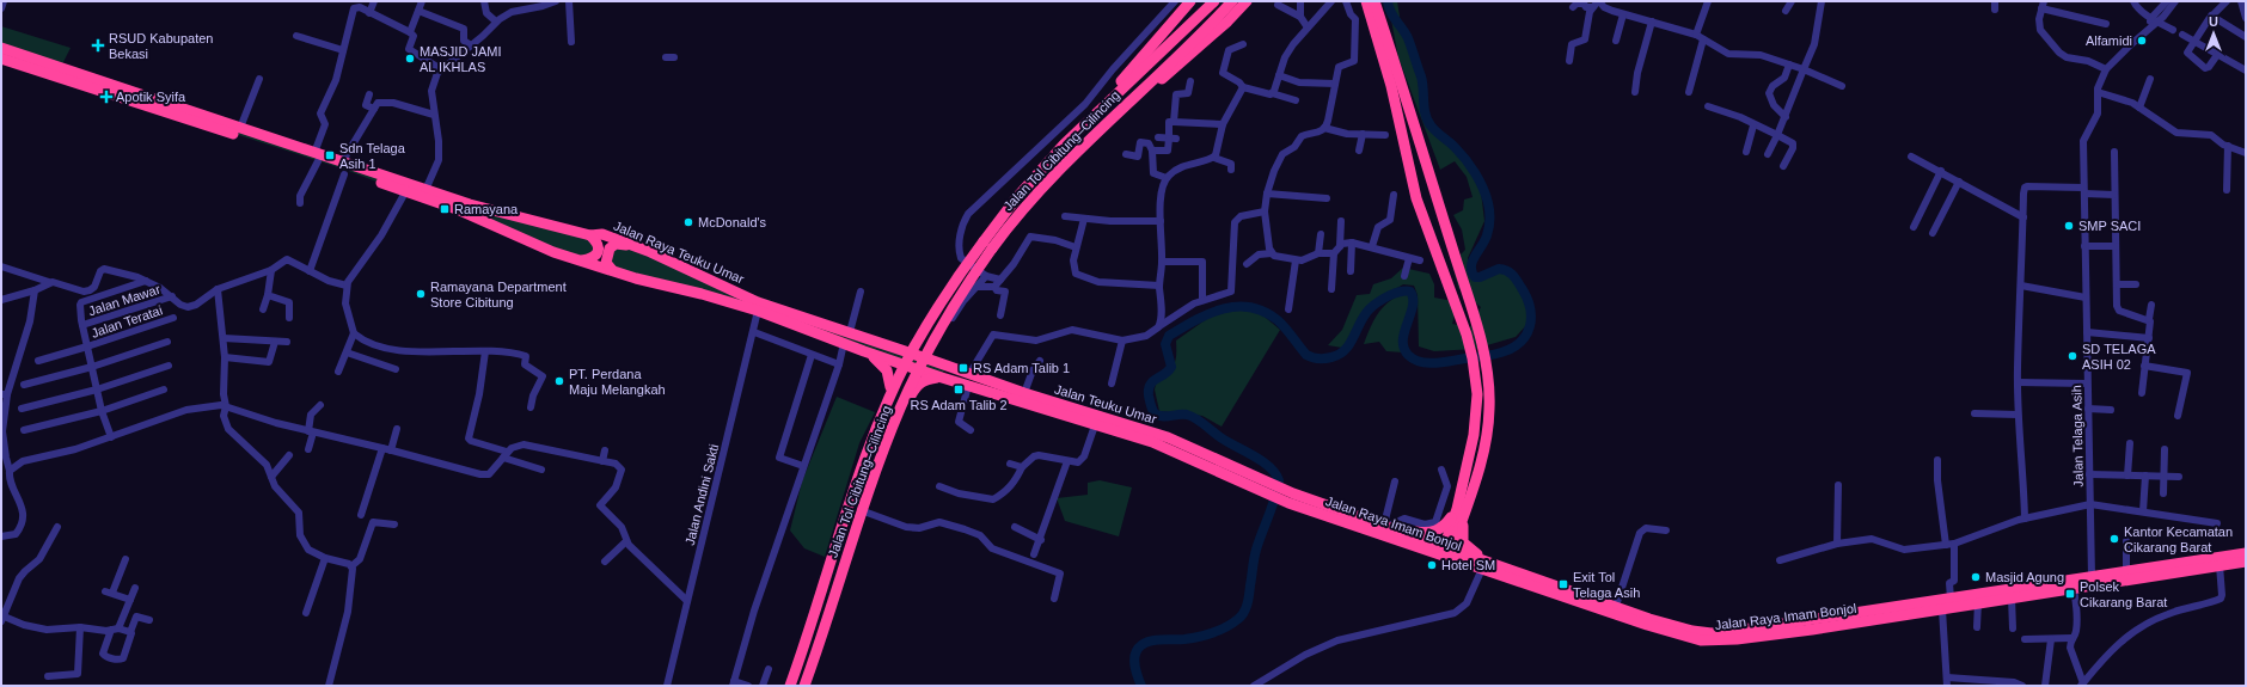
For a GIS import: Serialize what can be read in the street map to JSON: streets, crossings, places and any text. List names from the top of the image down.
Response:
{
  "streets": {
    "highway": [
      "Jalan Tol Cibitung–Cilincing",
      "Jalan Raya Teuku Umar",
      "Jalan Teuku Umar",
      "Jalan Raya Imam Bonjol"
    ],
    "street": [
      "Jalan Mawar",
      "Jalan Teratai",
      "Jalan Telaga Asih",
      "Jalan Andini Sakti"
    ]
  },
  "crossings": [
    ["Jalan Raya Teuku Umar", "Jalan Teuku Umar"],
    ["Jalan Raya Teuku Umar", "Jalan Andini Sakti"],
    ["Jalan Teuku Umar", "Jalan Raya Imam Bonjol"],
    ["Jalan Telaga Asih", "Jalan Raya Imam Bonjol"]
  ],
  "places": {
    "other": [
      "Alfamidi",
      "MASJID JAMI AL IKHLAS",
      "McDonald's",
      "SMP SACI",
      "Ramayana Department Store Cibitung",
      "SD TELAGA ASIH 02",
      "PT. Perdana Maju Melangkah",
      "Kantor Kecamatan Cikarang Barat",
      "Hotel SM",
      "Masjid Agung"
    ],
    "health": ["RSUD Kabupaten Bekasi", "Apotik Syifa"],
    "transit": [
      "Sdn Telaga Asih 1",
      "Ramayana",
      "RS Adam Talib 1",
      "RS Adam Talib 2",
      "Exit Tol Telaga Asih",
      "Polsek Cikarang Barat"
    ]
  },
  "north": "top"
}
